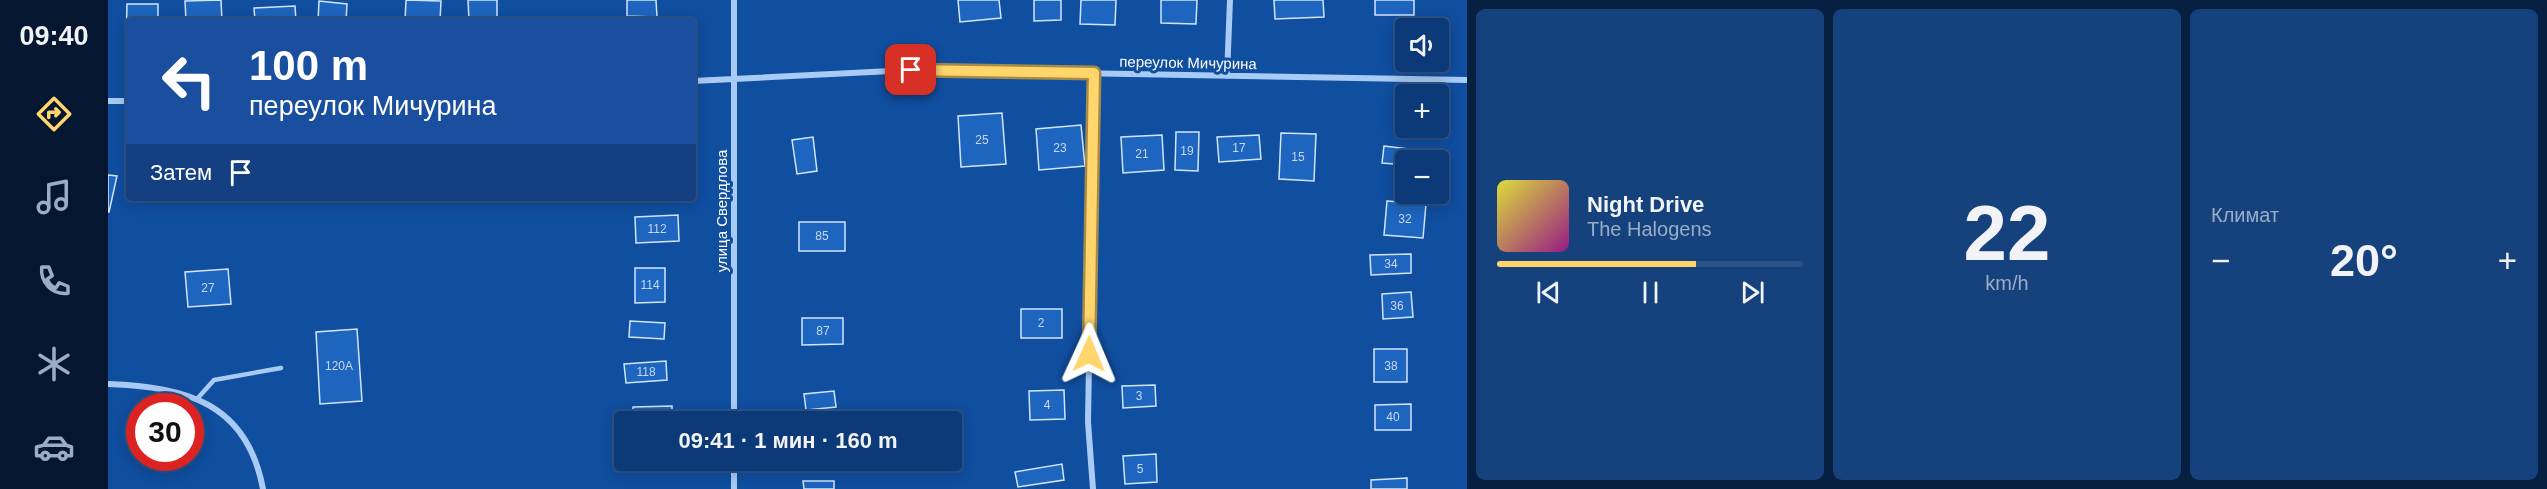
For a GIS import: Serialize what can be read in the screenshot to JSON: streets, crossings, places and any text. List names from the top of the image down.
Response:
{
  "streets": {
    "street": ["переулок Мичурина", "улица Свердлова"]
  },
  "crossings": [
    ["переулок Мичурина", "улица Свердлова"]
  ],
  "house_numbers": [
    "25",
    "23",
    "17",
    "19",
    "21",
    "15",
    "32",
    "112",
    "85",
    "34",
    "114",
    "27",
    "36",
    "2",
    "87",
    "120А",
    "38",
    "118",
    "3",
    "4",
    "40",
    "5"
  ],
  "page": {
    "tabs": "09:40",
    "tile": [
      ["22", "km/h"],
      "Климат"
    ],
    "map_buttons": ["+", "−"],
    "turn": ["100 m", "переулок Мичурина"],
    "then": "Затем",
    "song": ["Night Drive", "The Halogens"],
    "heat": ["−", "20°", "+"],
    "limit": "30",
    "trip": "09:41 · 1 мин · 160 m"
  }
}
